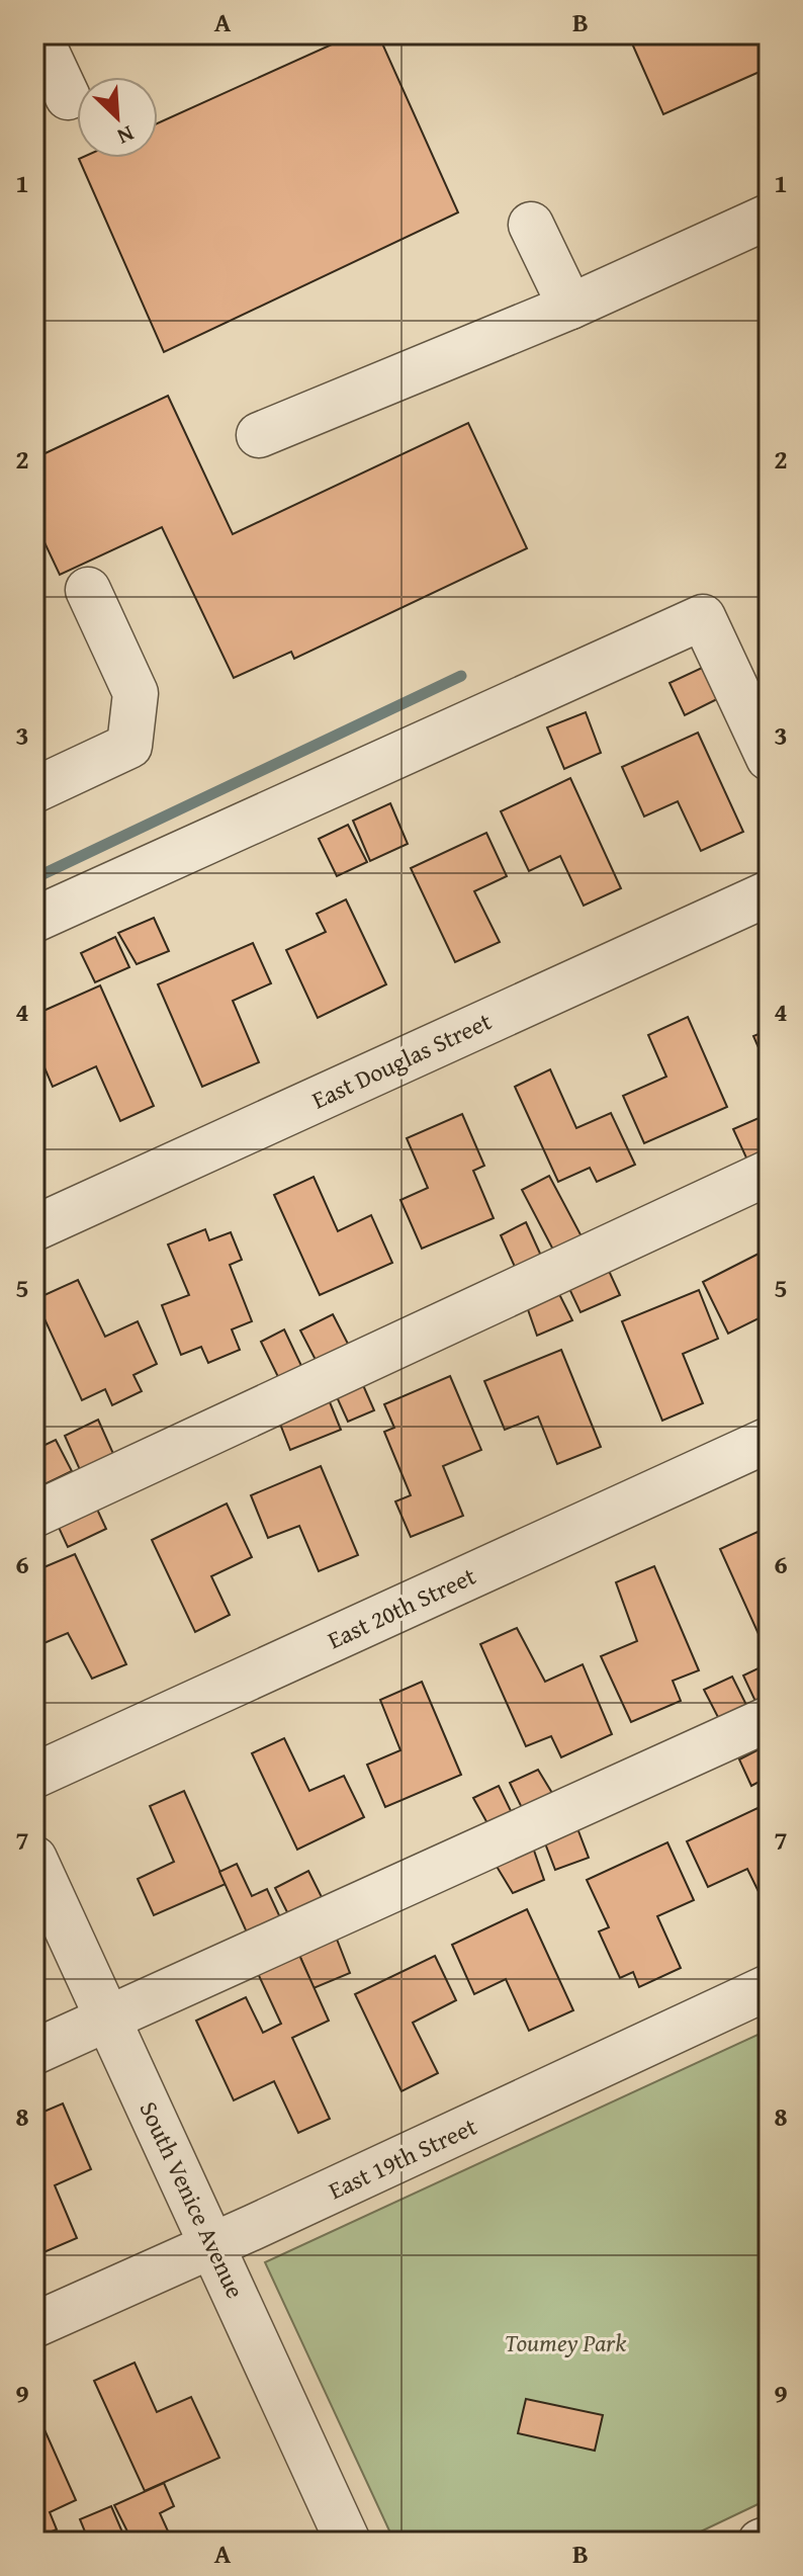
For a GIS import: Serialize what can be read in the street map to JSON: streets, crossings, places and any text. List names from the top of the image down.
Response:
{
  "streets": {
    "street": [
      "East Douglas Street",
      "East 20th Street",
      "East 19th Street",
      "South Venice Avenue"
    ]
  },
  "crossings": [
    ["East 19th Street", "South Venice Avenue"]
  ],
  "parks": ["Toumey Park"],
  "north": "bottom right",
  "grid": {
    "columns": ["A", "B"],
    "rows": [
      "1",
      "2",
      "3",
      "4",
      "5",
      "6",
      "7",
      "8",
      "9"
    ]
  }
}
